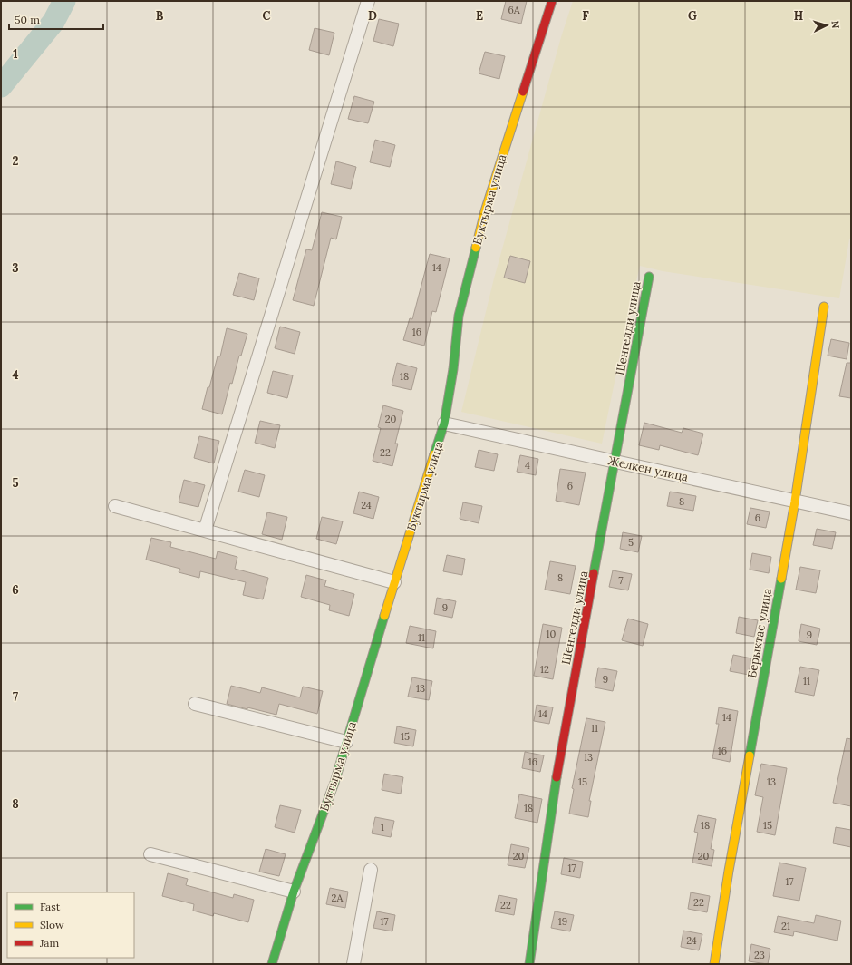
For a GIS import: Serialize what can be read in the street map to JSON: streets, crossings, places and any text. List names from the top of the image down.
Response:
{
  "streets": {
    "street": [
      "Буктырма улица",
      "Шенгелди улица",
      "Желкен улица",
      "Берыктас улица"
    ]
  },
  "crossings": [
    ["Буктырма улица", "Желкен улица"],
    ["Шенгелди улица", "Желкен улица"],
    ["Желкен улица", "Берыктас улица"]
  ],
  "house_numbers": [
    "6А",
    "14",
    "16",
    "18",
    "20",
    "22",
    "4",
    "6",
    "8",
    "24",
    "6",
    "5",
    "8",
    "7",
    "9",
    "10",
    "9",
    "11",
    "12",
    "9",
    "11",
    "13",
    "14",
    "14",
    "11",
    "15",
    "16",
    "13",
    "16",
    "15",
    "13",
    "18",
    "18",
    "15",
    "1",
    "20",
    "20",
    "17",
    "17",
    "2А",
    "22",
    "22",
    "17",
    "19",
    "21",
    "24",
    "23"
  ],
  "legend": ["Fast", "Slow", "Jam"],
  "scale_bar": "50 m",
  "north": "right",
  "grid": {
    "columns": [
      "B",
      "C",
      "D",
      "E",
      "F",
      "G",
      "H"
    ],
    "rows": [
      "1",
      "2",
      "3",
      "4",
      "5",
      "6",
      "7",
      "8"
    ]
  }
}
